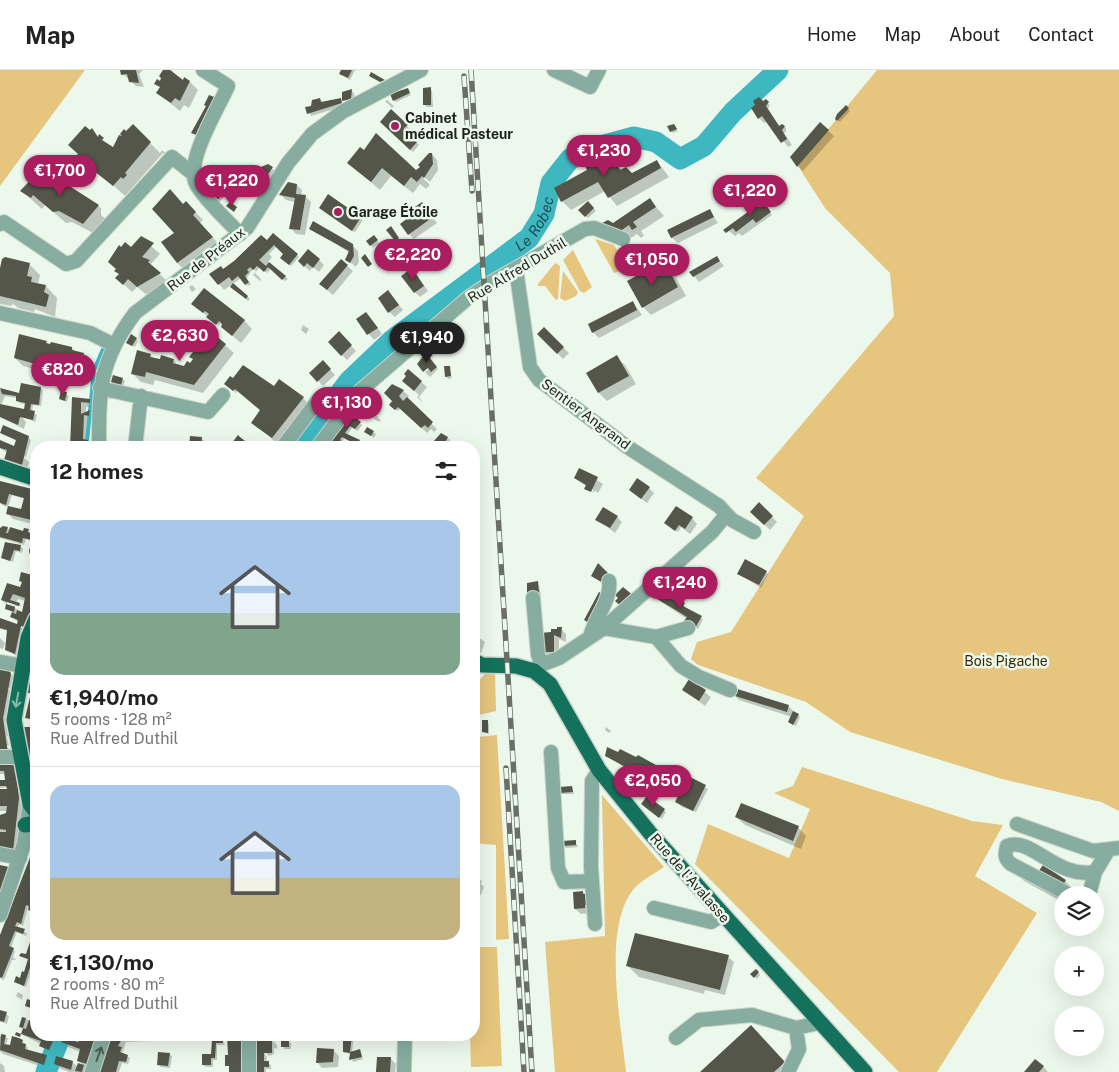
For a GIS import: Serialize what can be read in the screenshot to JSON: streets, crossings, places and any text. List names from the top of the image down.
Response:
{
  "streets": {
    "main road": ["Rue de l'Avalasse"],
    "street": ["Rue de Préaux", "Rue Alfred Duthil", "Sentier Angrand"]
  },
  "crossings": [
    ["Rue Alfred Duthil", "Sentier Angrand"]
  ],
  "water": ["Le Robec"],
  "parks": ["Bois Pigache"],
  "places": ["Cabinet médical Pasteur", "Garage Étoile"],
  "page": {
    "header": "Map",
    "nav": [
      "Home",
      "Map",
      "About",
      "Contact"
    ],
    "price": [
      "€1,230",
      "€1,700",
      "€1,220",
      "€1,220",
      "€2,220",
      "€1,050",
      "€2,630",
      "€1,940",
      "€820",
      "€1,130",
      "€1,240",
      "€2,050"
    ],
    "heading": "12 homes",
    "list": [
      {
        "name": "€1,940/mo",
        "note": "5 rooms · 128 m² · Rue Alfred Duthil"
      },
      {
        "name": "€1,130/mo",
        "note": "2 rooms · 80 m² · Rue Alfred Duthil"
      }
    ],
    "map_buttons": ["+", "−"]
  }
}
